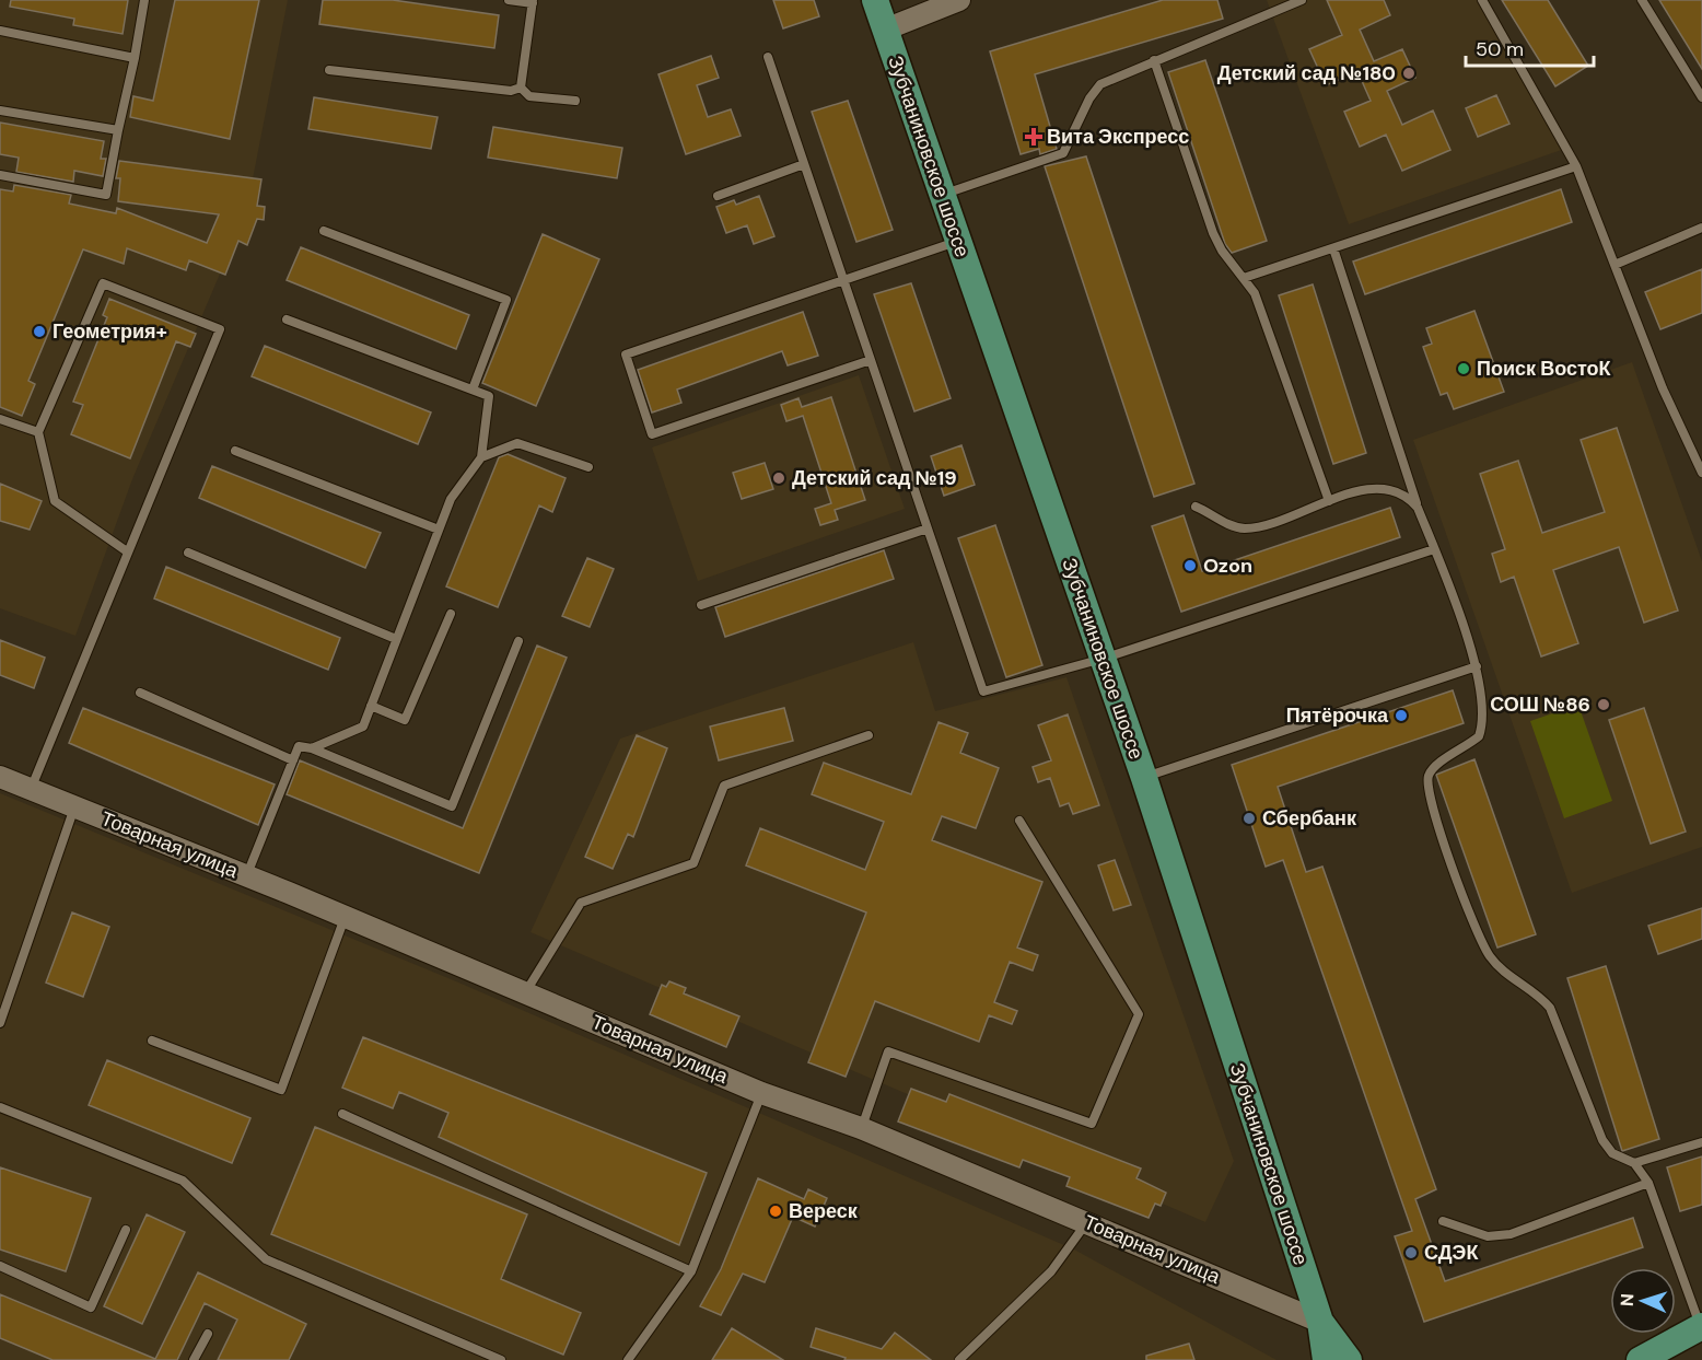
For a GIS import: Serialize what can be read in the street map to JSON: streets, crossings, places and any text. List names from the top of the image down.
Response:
{
  "streets": {
    "main road": ["Зубчаниновское шоссе"],
    "street": ["Товарная улица"]
  },
  "crossings": [
    ["Зубчаниновское шоссе", "Товарная улица"]
  ],
  "places": {
    "other": [
      "Детский сад №180",
      "Геометрия+",
      "Поиск ВостоК",
      "Детский сад №19",
      "Ozon",
      "СОШ №86",
      "Пятёрочка",
      "Сбербанк",
      "Вереск",
      "СДЭК"
    ],
    "health": ["Вита Экспресс"]
  },
  "scale_bar": "50 m",
  "north": "left"
}
